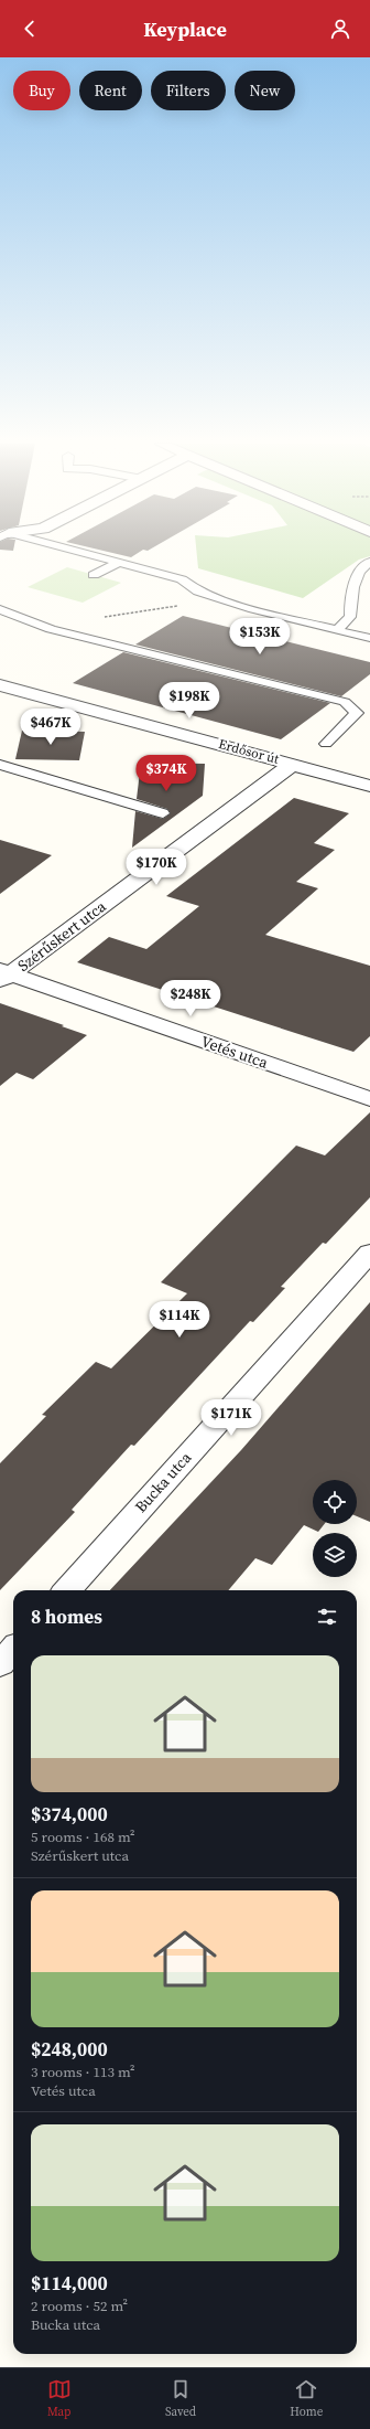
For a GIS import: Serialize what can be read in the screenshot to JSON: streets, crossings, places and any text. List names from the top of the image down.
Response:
{
  "streets": {
    "street": [
      "Erdősor út",
      "Szérűskert utca",
      "Vetés utca",
      "Bucka utca"
    ]
  },
  "crossings": [
    ["Erdősor út", "Szérűskert utca"],
    ["Szérűskert utca", "Vetés utca"]
  ],
  "page": {
    "header": "Keyplace",
    "chip": [
      "Buy",
      "Rent",
      "Filters",
      "New"
    ],
    "price": [
      "$153K",
      "$198K",
      "$467K",
      "$374K",
      "$170K",
      "$248K",
      "$114K",
      "$171K"
    ],
    "heading": "8 homes",
    "list": [
      {
        "name": "$374,000",
        "note": "5 rooms · 168 m² · Szérűskert utca"
      },
      {
        "name": "$248,000",
        "note": "3 rooms · 113 m² · Vetés utca"
      },
      {
        "name": "$114,000",
        "note": "2 rooms · 52 m² · Bucka utca"
      }
    ],
    "tabs": ["Map", "Saved", "Home"]
  }
}
